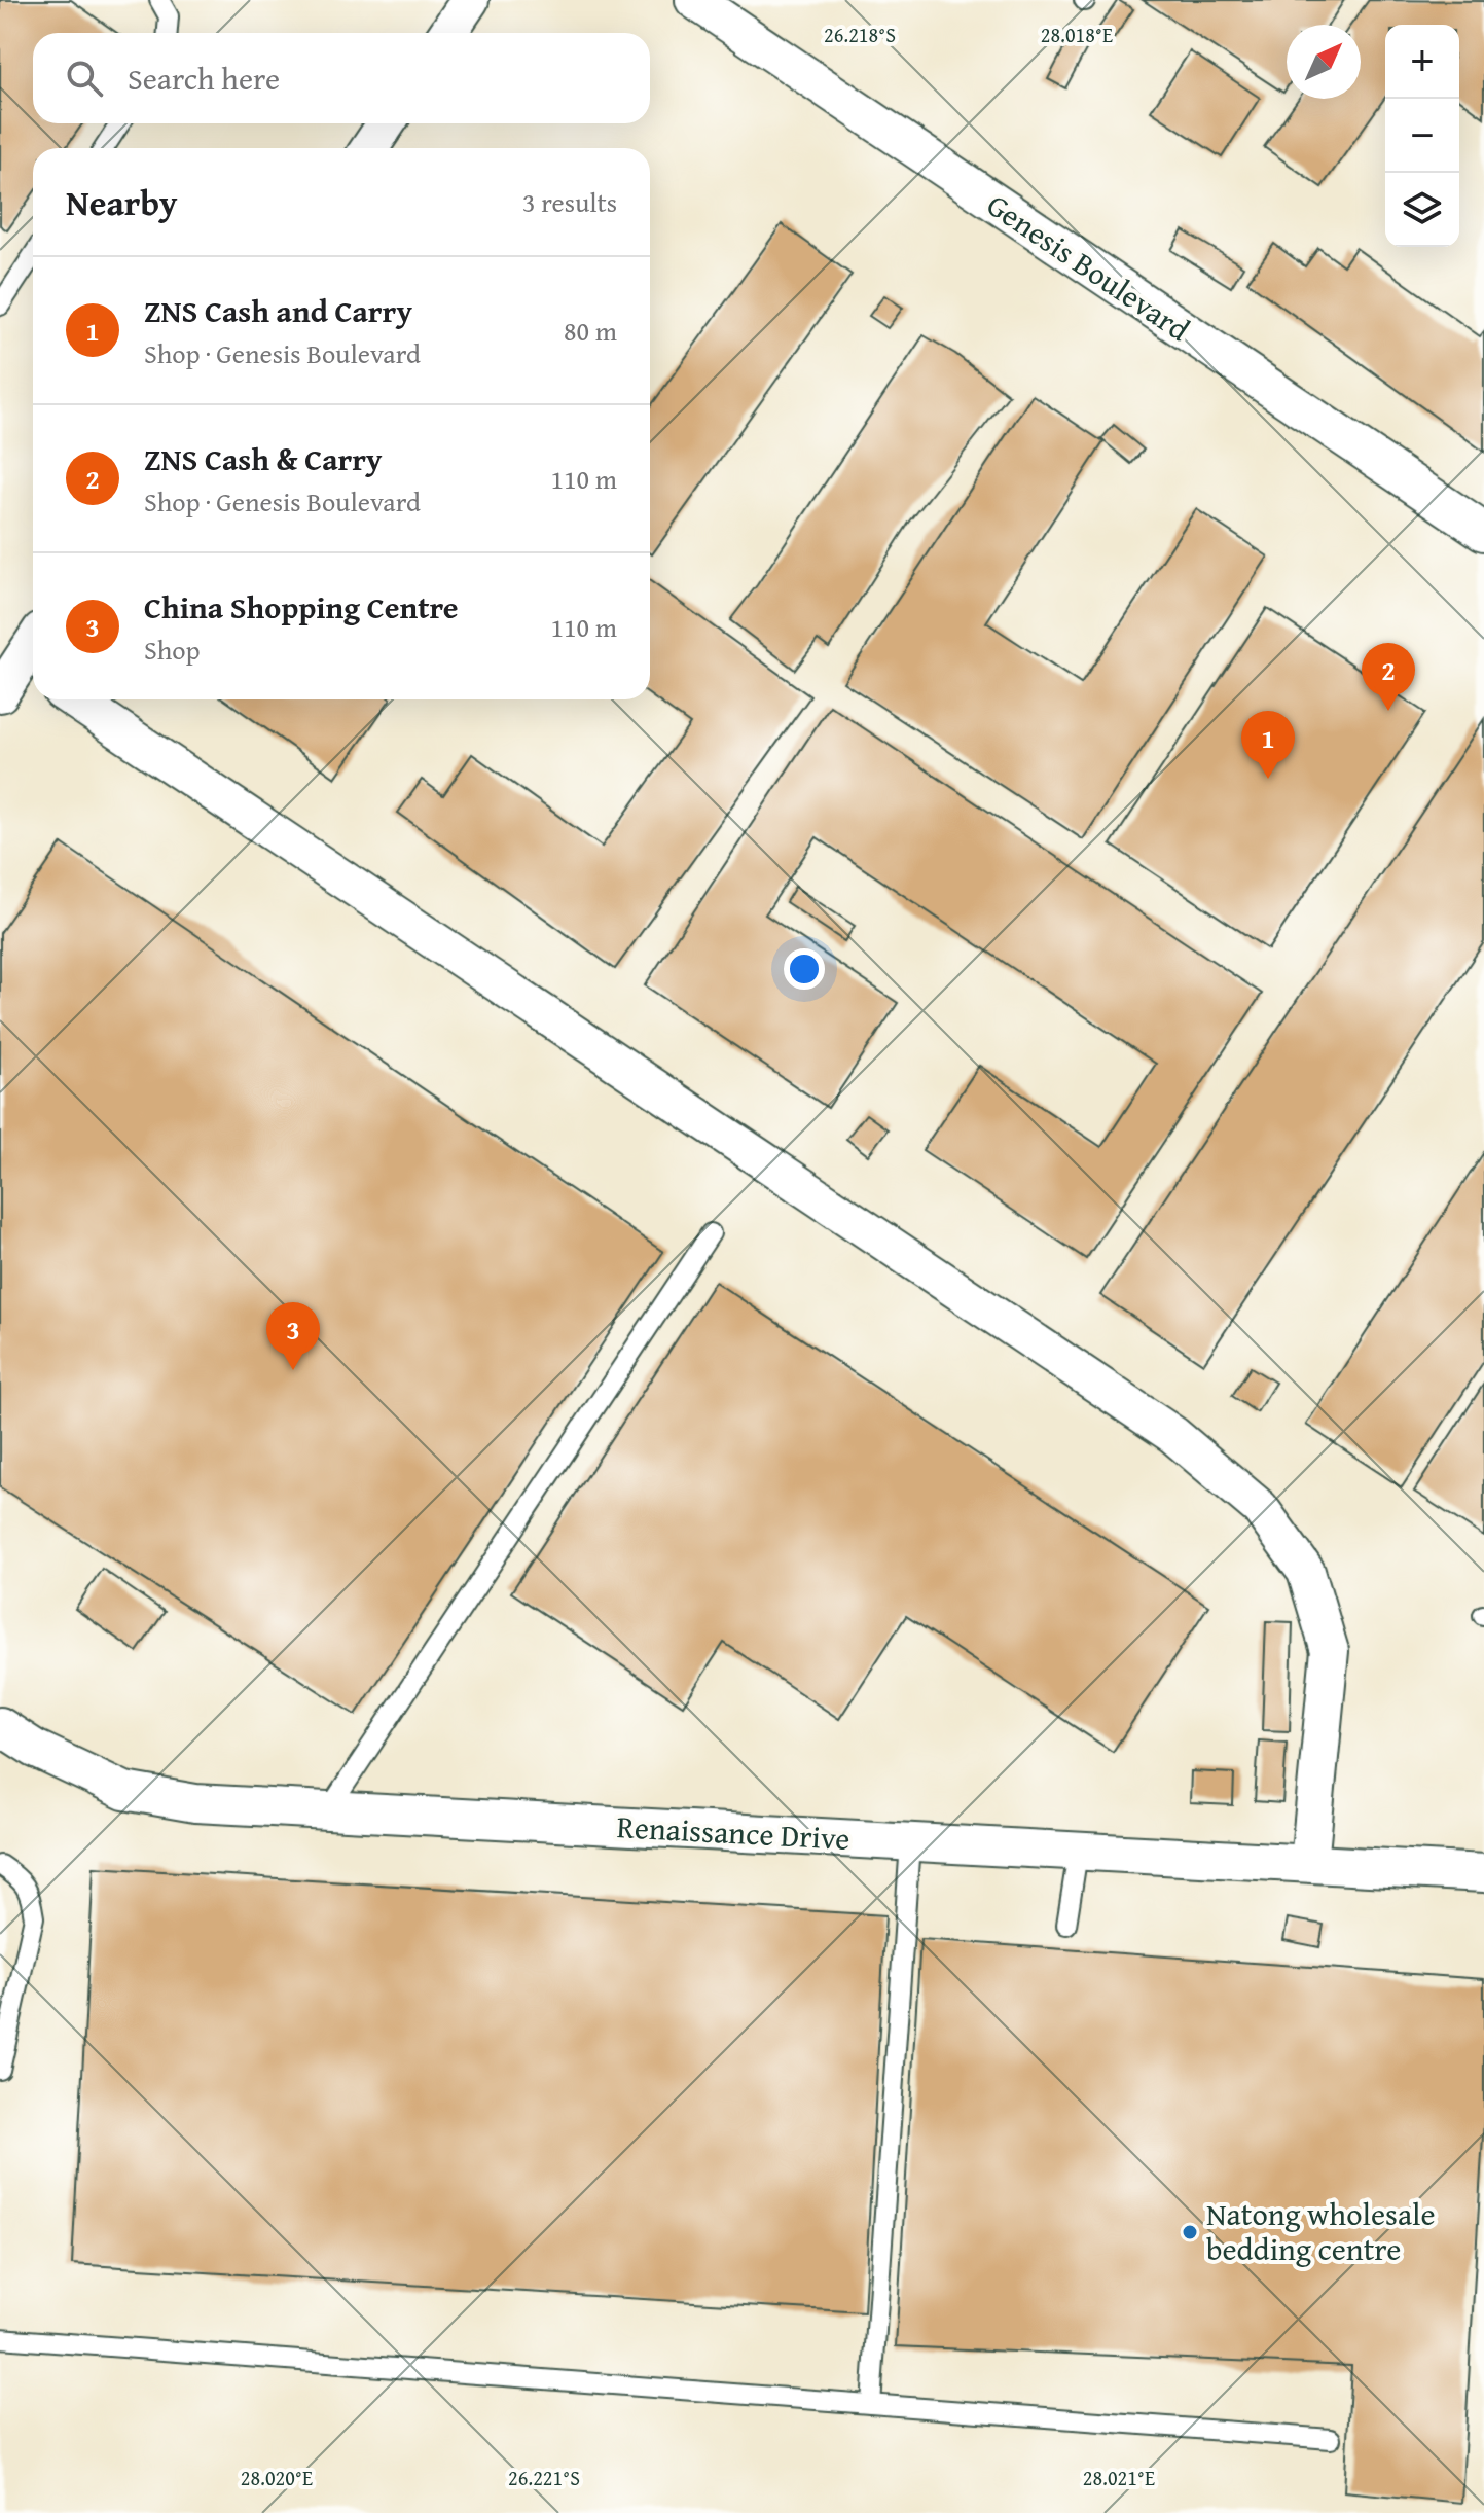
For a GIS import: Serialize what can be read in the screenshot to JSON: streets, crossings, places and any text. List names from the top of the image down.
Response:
{
  "streets": {
    "street": ["Genesis Boulevard", "Renaissance Drive"]
  },
  "places": ["Natong wholesale bedding centre"],
  "north": "top right",
  "page": {
    "map_buttons": ["+", "−"],
    "search": "Search here",
    "heading": ["Nearby", "3 results"],
    "list": [
      {
        "mark": "1",
        "name": "ZNS Cash and Carry",
        "note": "Shop · Genesis Boulevard",
        "value": "80 m"
      },
      {
        "mark": "2",
        "name": "ZNS Cash & Carry",
        "note": "Shop · Genesis Boulevard",
        "value": "110 m"
      },
      {
        "mark": "3",
        "name": "China Shopping Centre",
        "note": "Shop",
        "value": "110 m"
      }
    ],
    "pins": ["2", "1", "3"]
  },
  "coordinates": [
    "26.218°S",
    "28.018°E",
    "28.020°E",
    "26.221°S",
    "28.021°E"
  ]
}
